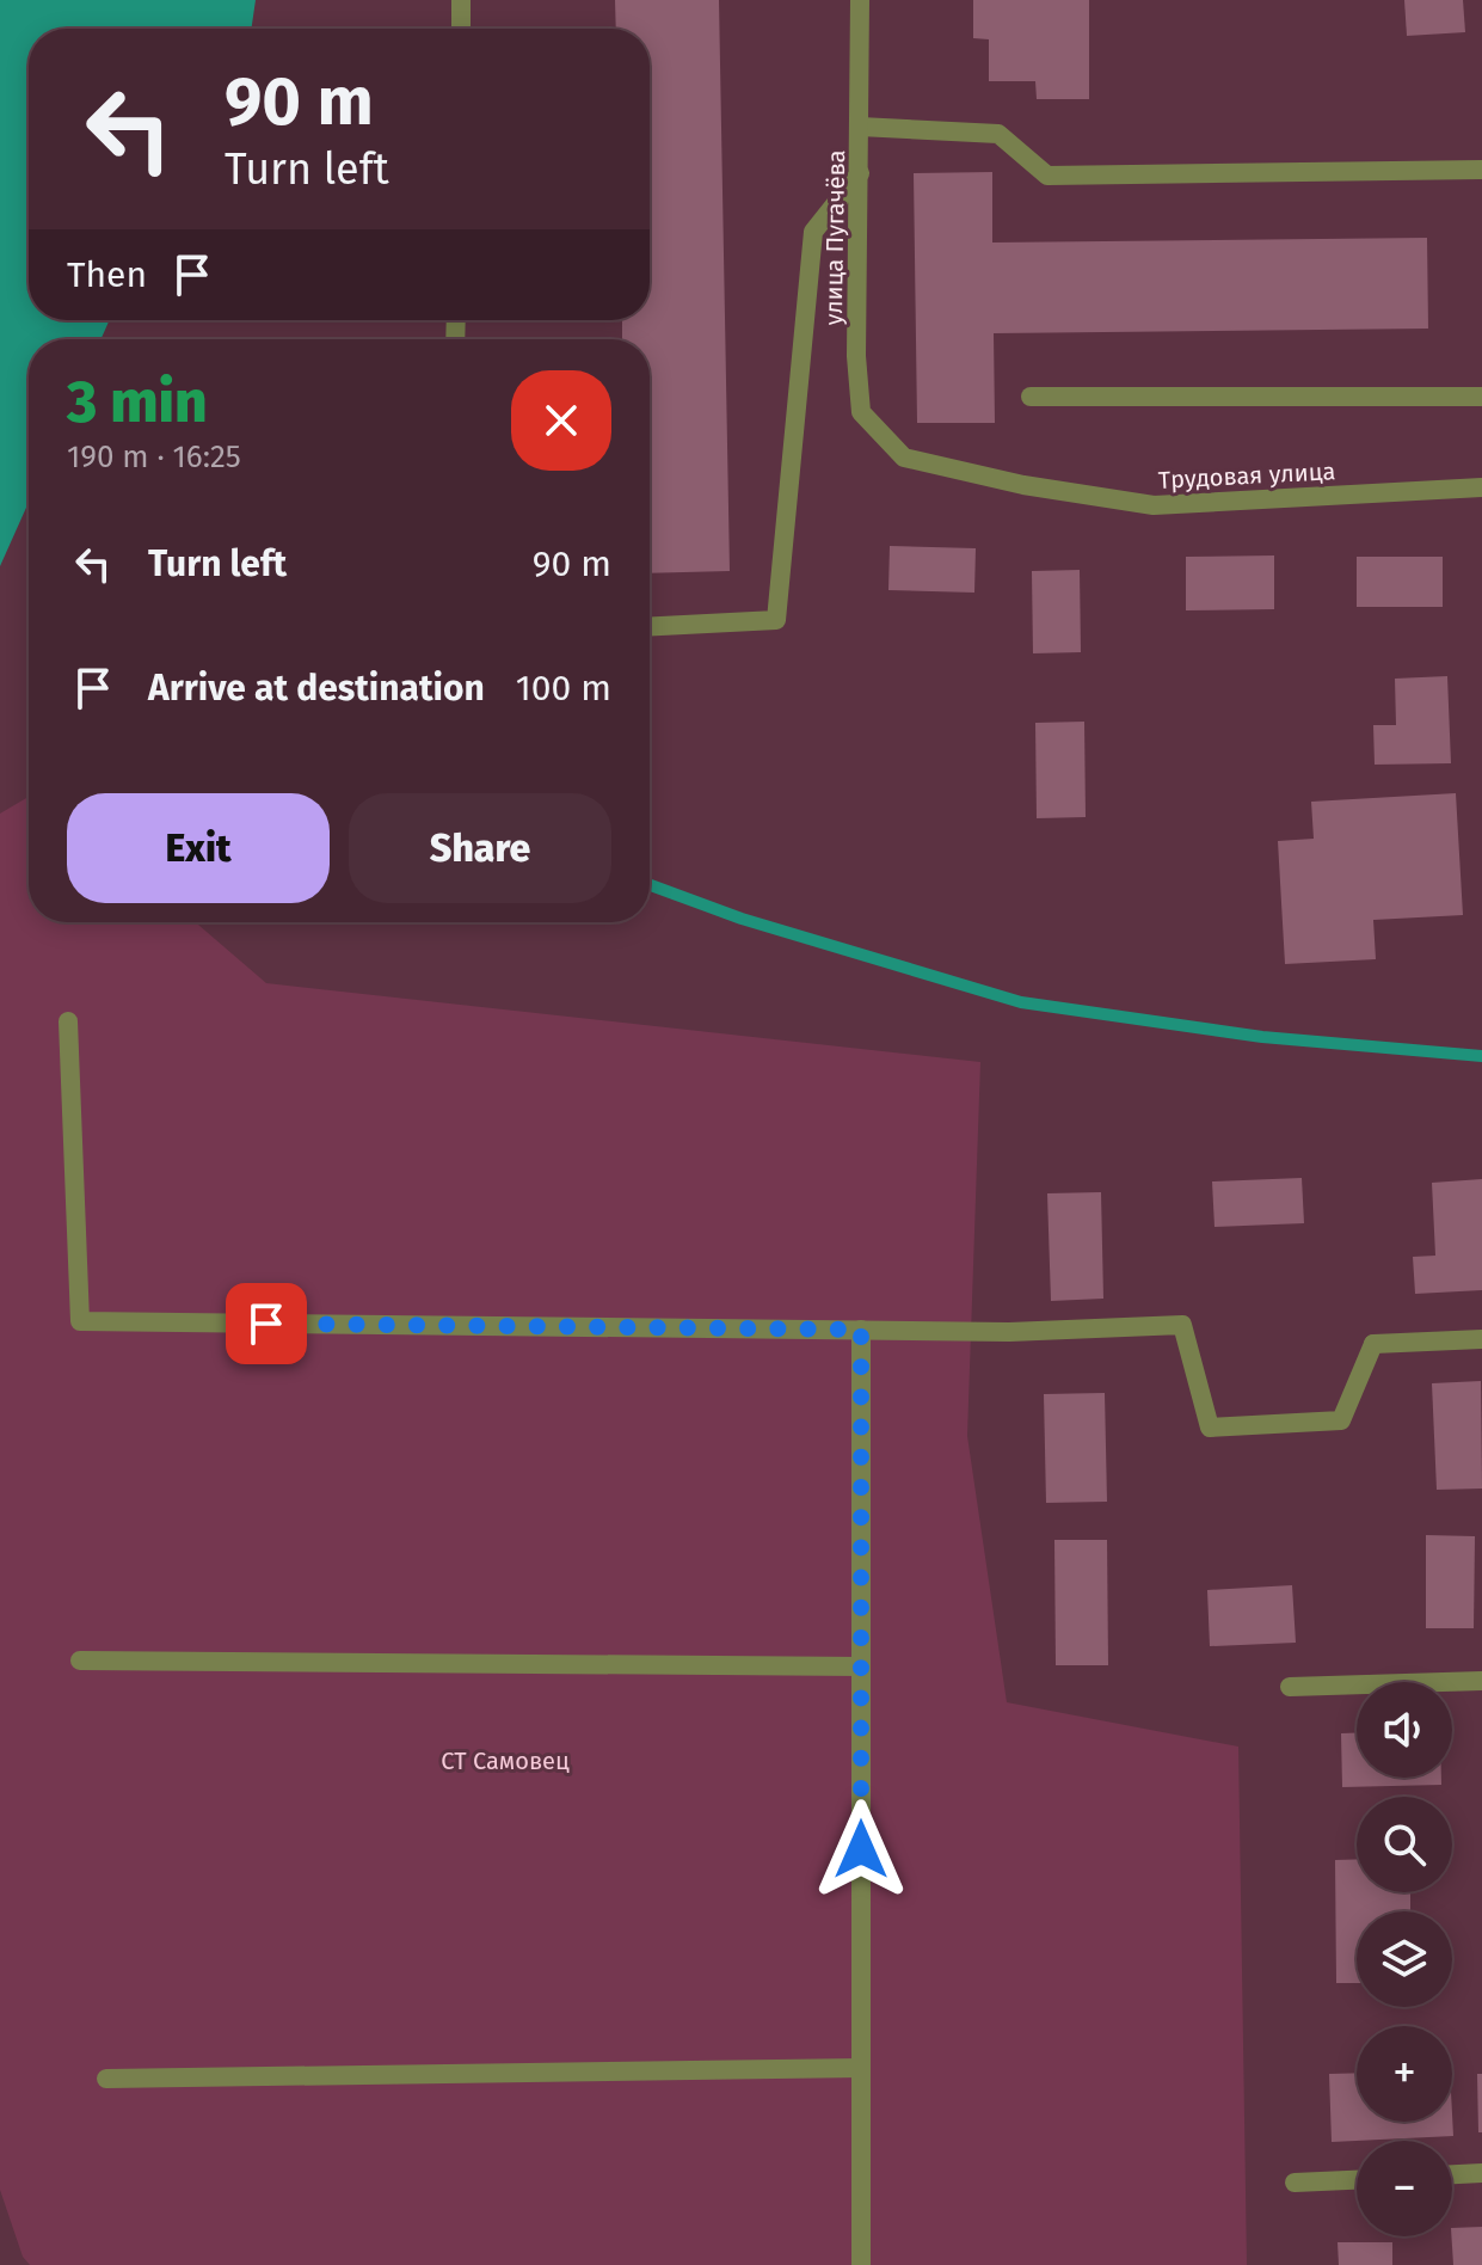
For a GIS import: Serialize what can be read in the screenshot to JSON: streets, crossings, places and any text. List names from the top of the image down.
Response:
{
  "streets": {
    "street": ["улица Пугачёва", "Трудовая улица"]
  },
  "crossings": [
    ["улица Пугачёва", "Трудовая улица"]
  ],
  "parks": ["СТ Самовец"],
  "page": {
    "turn": ["90 m", "Turn left"],
    "then": "Then",
    "heading": ["3 min", "190 m · 16:25"],
    "list": [
      {
        "name": "Turn left",
        "value": "90 m"
      },
      {
        "name": "Arrive at destination",
        "value": "100 m"
      }
    ],
    "buttons": ["Exit", "Share"],
    "map_buttons": ["+", "−"]
  }
}
